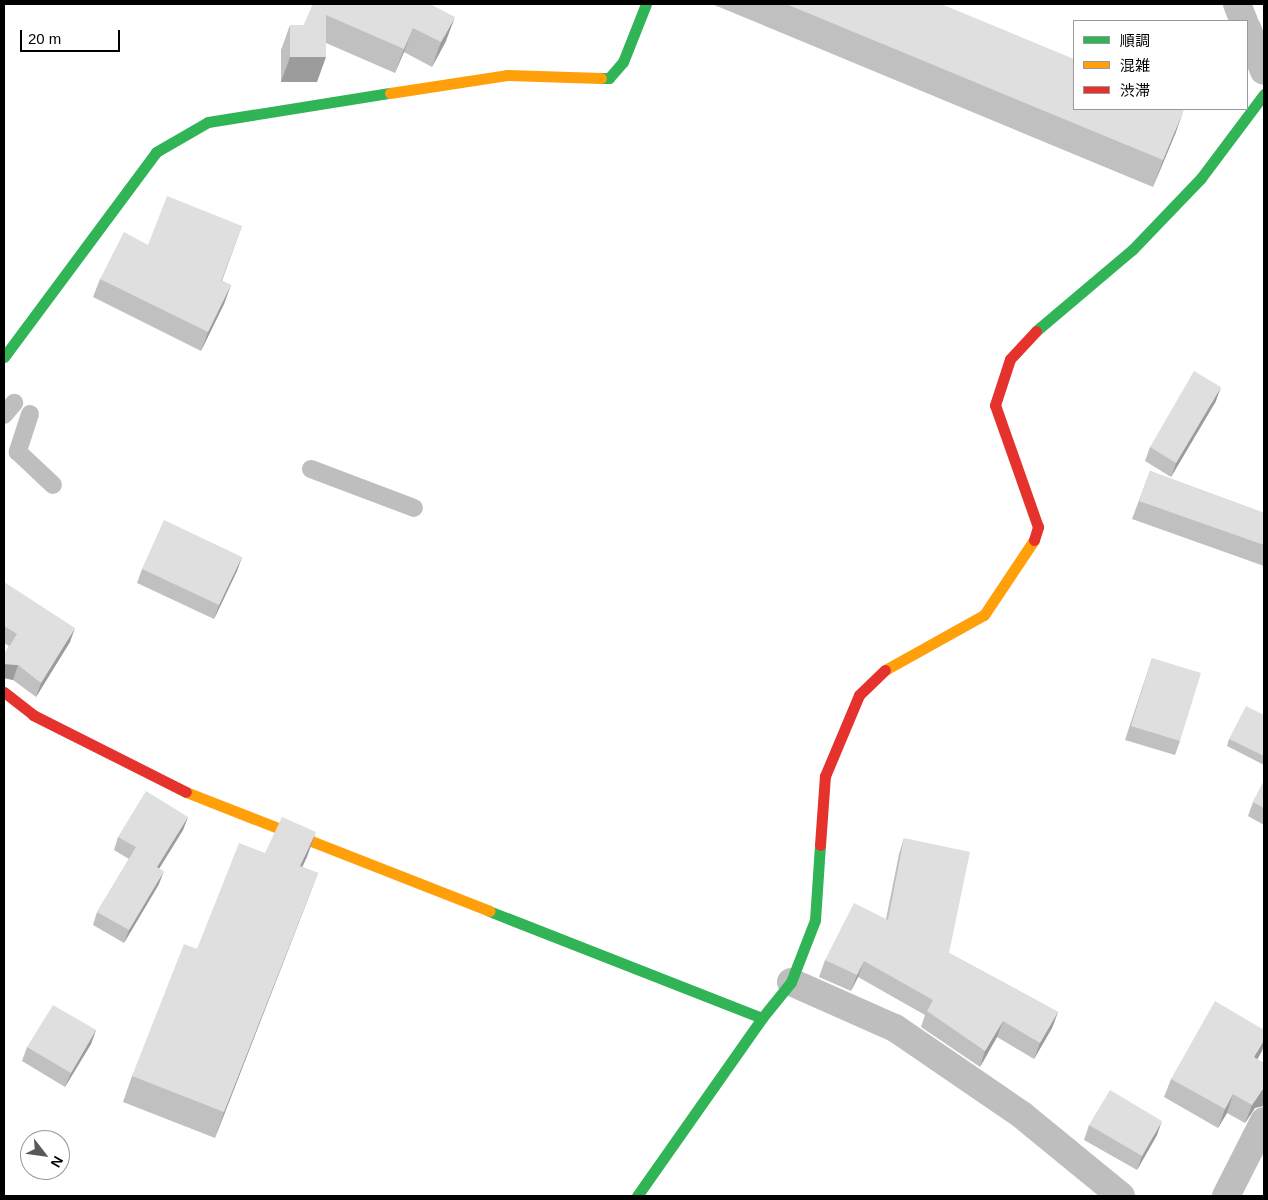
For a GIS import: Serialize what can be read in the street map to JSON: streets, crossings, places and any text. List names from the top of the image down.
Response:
{
  "legend": ["順調", "混雑", "渋滞"],
  "scale_bar": "20 m",
  "north": "bottom right"
}
